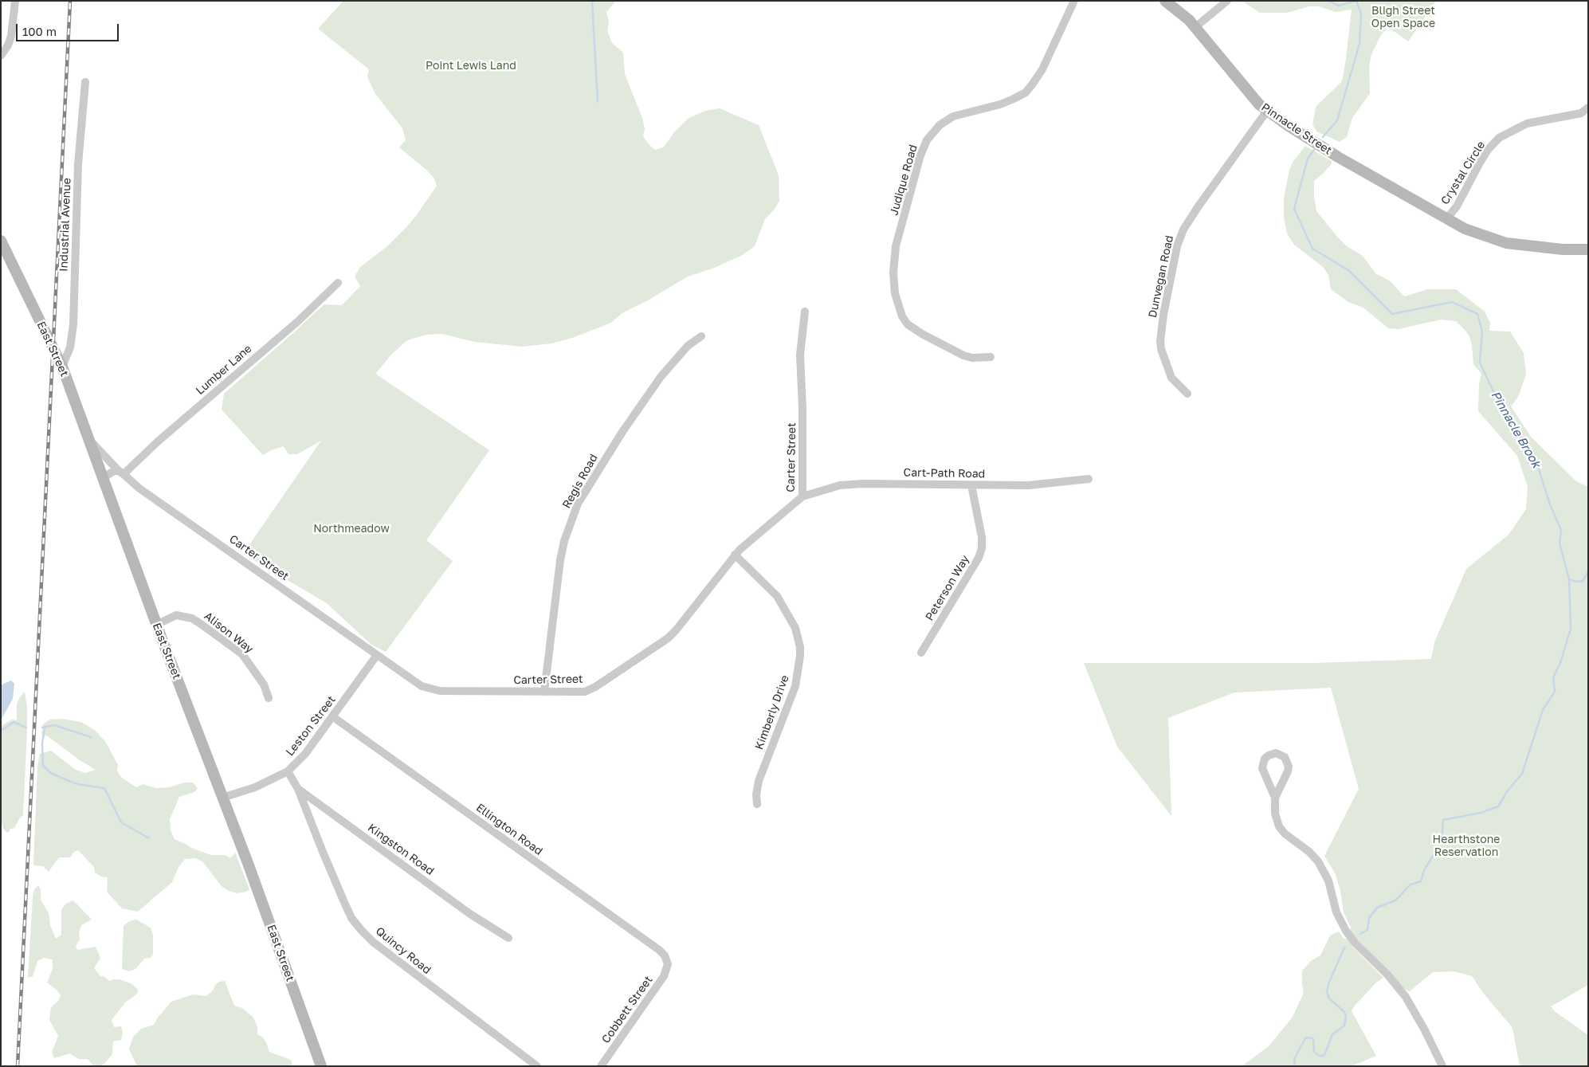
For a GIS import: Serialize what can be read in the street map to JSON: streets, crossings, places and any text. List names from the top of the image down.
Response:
{
  "streets": {
    "main road": ["Pinnacle Street", "East Street"],
    "street": [
      "Crystal Circle",
      "Judique Road",
      "Industrial Avenue",
      "Dunvegan Road",
      "Lumber Lane",
      "Carter Street",
      "Cart-Path Road",
      "Regis Road",
      "Peterson Way",
      "Alison Way",
      "Kimberly Drive",
      "Leston Street",
      "Ellington Road",
      "Kingston Road",
      "Quincy Road",
      "Cobbett Street"
    ]
  },
  "crossings": [
    ["Pinnacle Street", "Crystal Circle"],
    ["Pinnacle Street", "Dunvegan Road"],
    ["Industrial Avenue", "East Street"],
    ["East Street", "Carter Street"],
    ["East Street", "Alison Way"],
    ["East Street", "Leston Street"],
    ["Lumber Lane", "Carter Street"],
    ["Carter Street", "Cart-Path Road"],
    ["Carter Street", "Regis Road"],
    ["Carter Street", "Kimberly Drive"],
    ["Carter Street", "Leston Street"],
    ["Cart-Path Road", "Peterson Way"],
    ["Leston Street", "Ellington Road"],
    ["Leston Street", "Kingston Road"],
    ["Ellington Road", "Cobbett Street"],
    ["Kingston Road", "Quincy Road"]
  ],
  "water": ["Pinnacle Brook"],
  "parks": [
    "Bligh Street Open Space",
    "Point Lewis Land",
    "Northmeadow",
    "Hearthstone Reservation"
  ],
  "scale_bar": "100 m"
}
